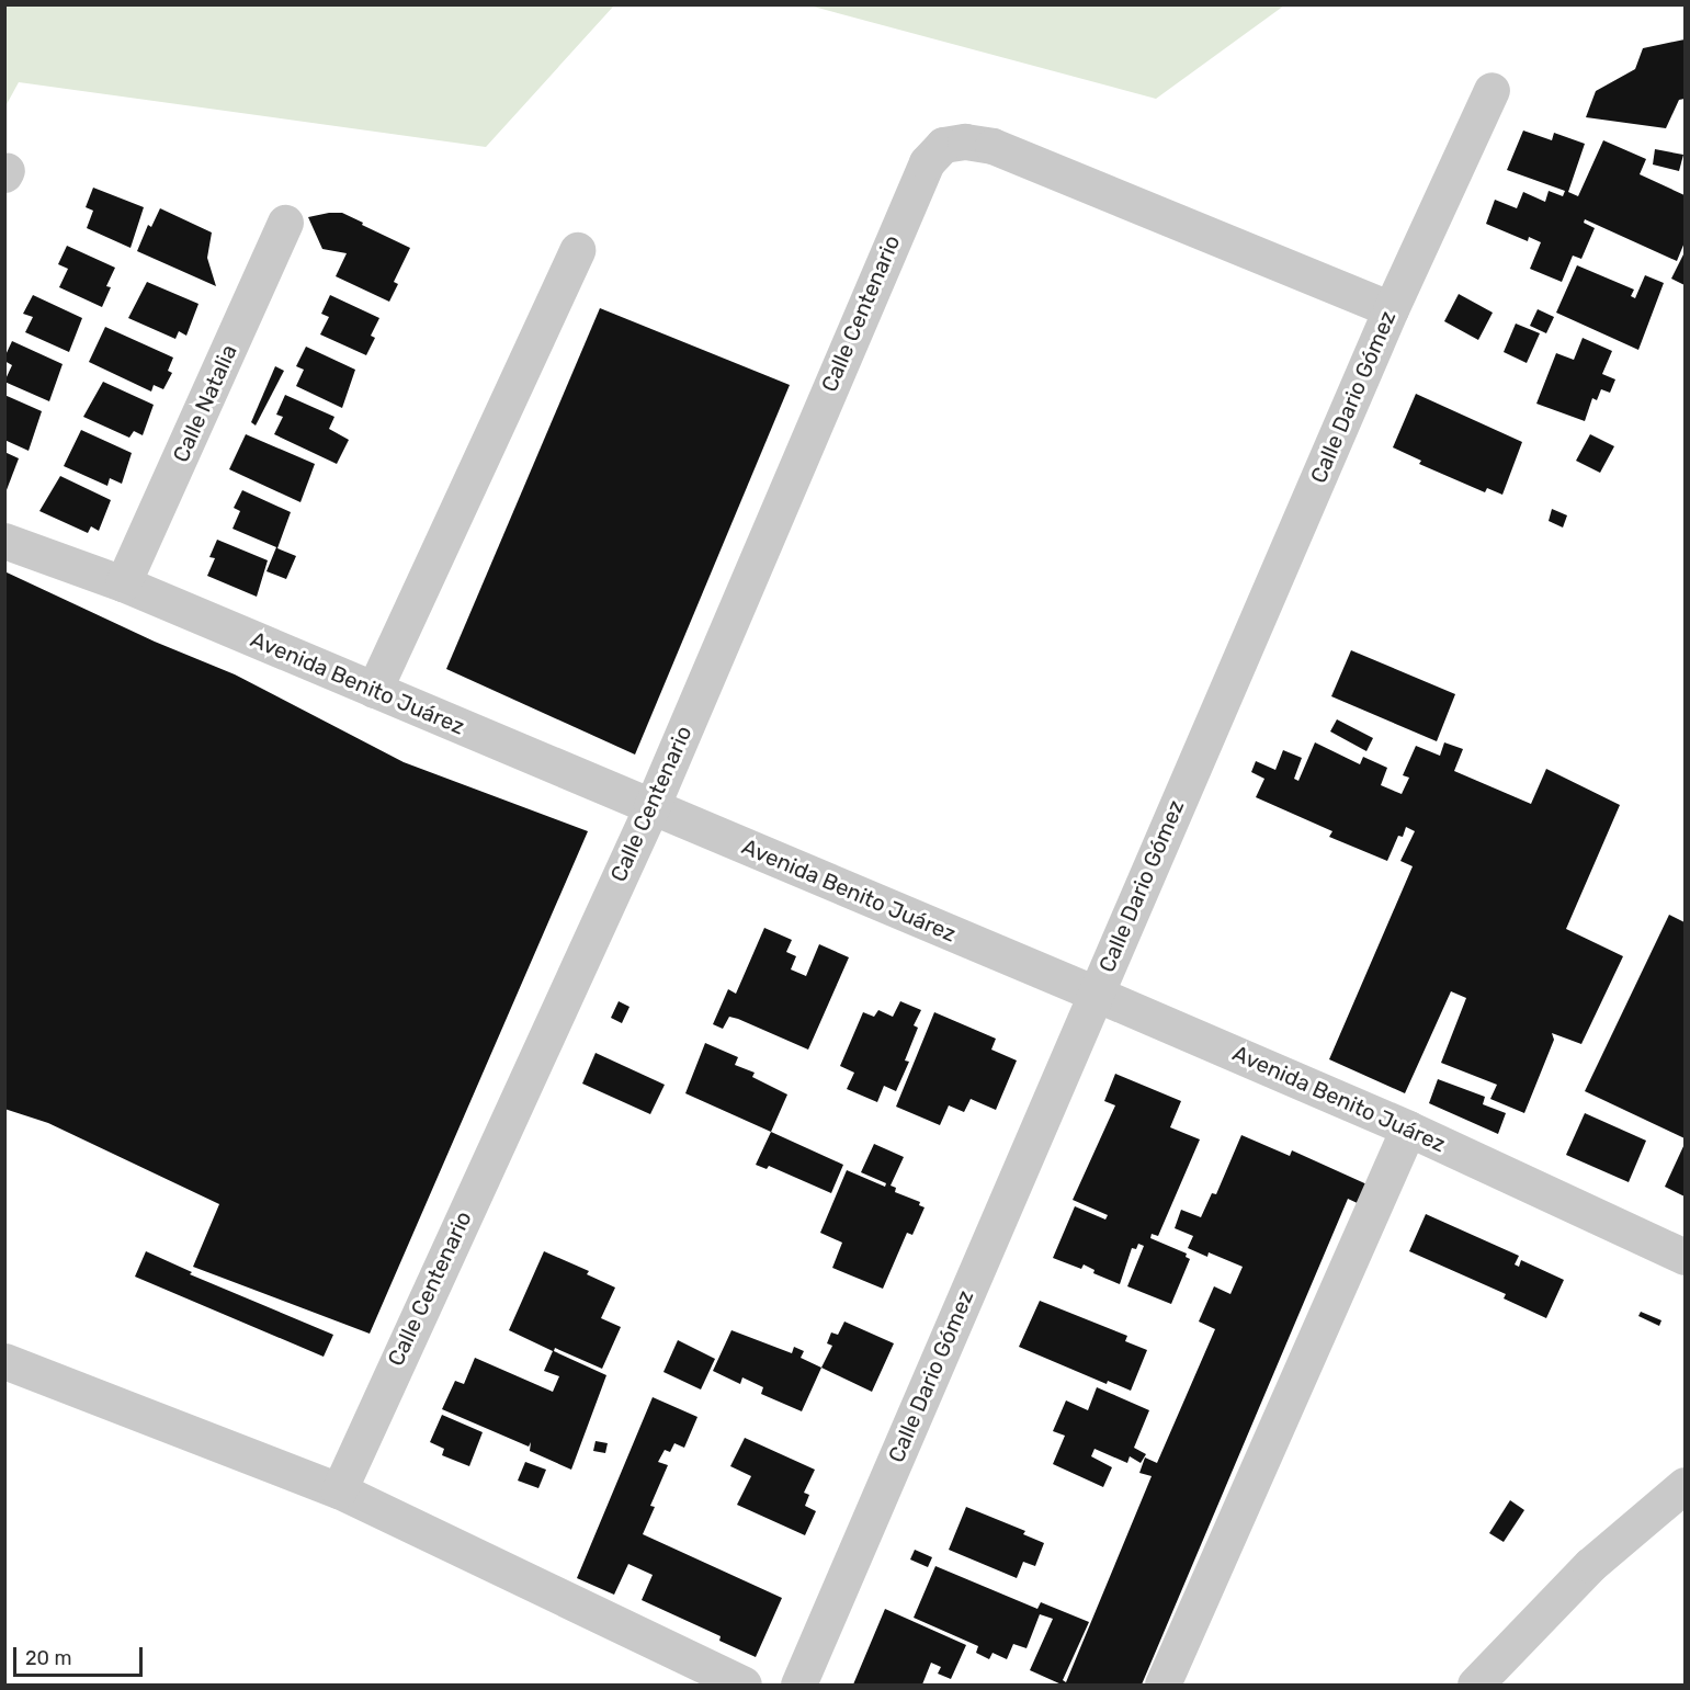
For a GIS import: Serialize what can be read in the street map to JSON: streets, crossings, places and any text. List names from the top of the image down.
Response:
{
  "streets": {
    "street": [
      "Calle Centenario",
      "Calle Dario Gómez",
      "Calle Natalia",
      "Avenida Benito Juárez"
    ]
  },
  "crossings": [
    ["Calle Centenario", "Calle Dario Gómez"],
    ["Calle Centenario", "Avenida Benito Juárez"],
    ["Calle Dario Gómez", "Avenida Benito Juárez"],
    ["Calle Natalia", "Avenida Benito Juárez"]
  ],
  "scale_bar": "20 m"
}
